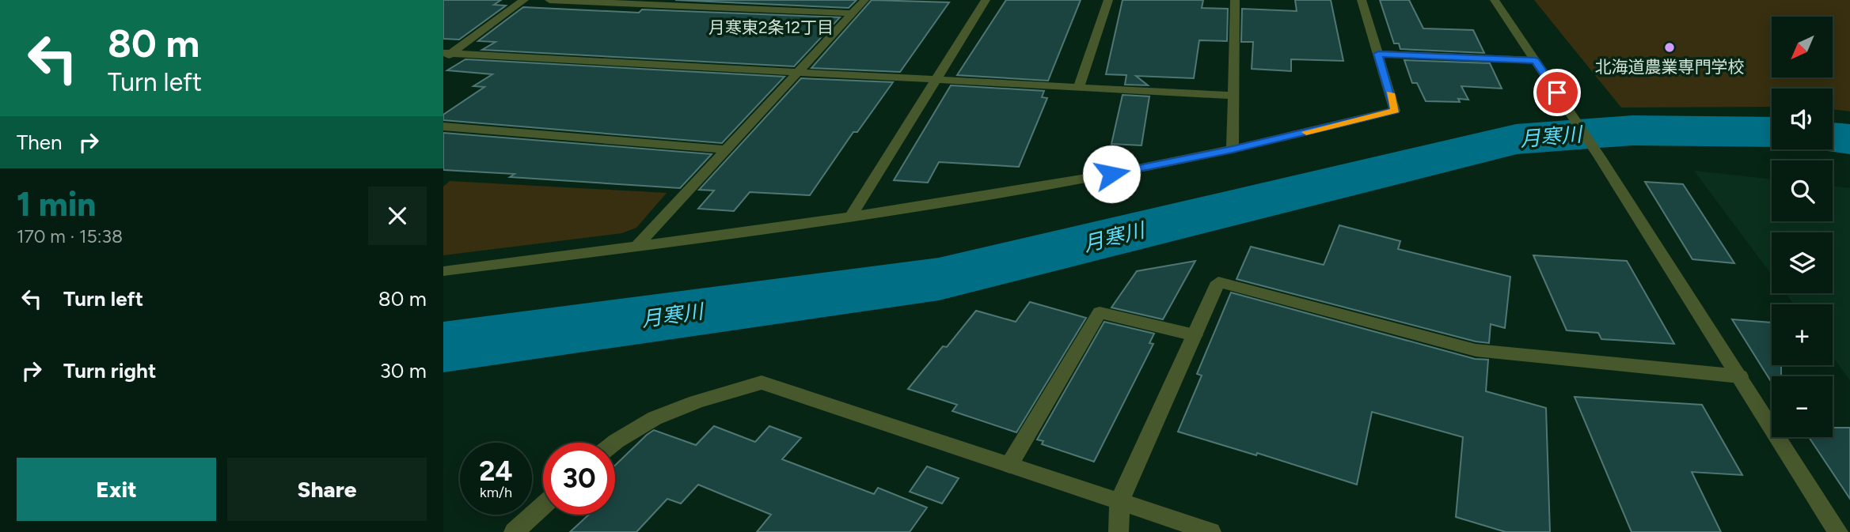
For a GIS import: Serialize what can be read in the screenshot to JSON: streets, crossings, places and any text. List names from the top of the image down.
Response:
{
  "districts": ["月寒東2条12丁目"],
  "water": ["月寒川"],
  "places": ["北海道農業専門学校"],
  "north": "bottom left",
  "page": {
    "turn": ["80 m", "Turn left"],
    "map_buttons": ["+", "−"],
    "then": "Then",
    "heading": ["1 min", "170 m · 15:38"],
    "list": [
      {
        "name": "Turn left",
        "value": "80 m"
      },
      {
        "name": "Turn right",
        "value": "30 m"
      }
    ],
    "speed": "24 km/h",
    "limit": "30",
    "buttons": ["Exit", "Share"]
  }
}
